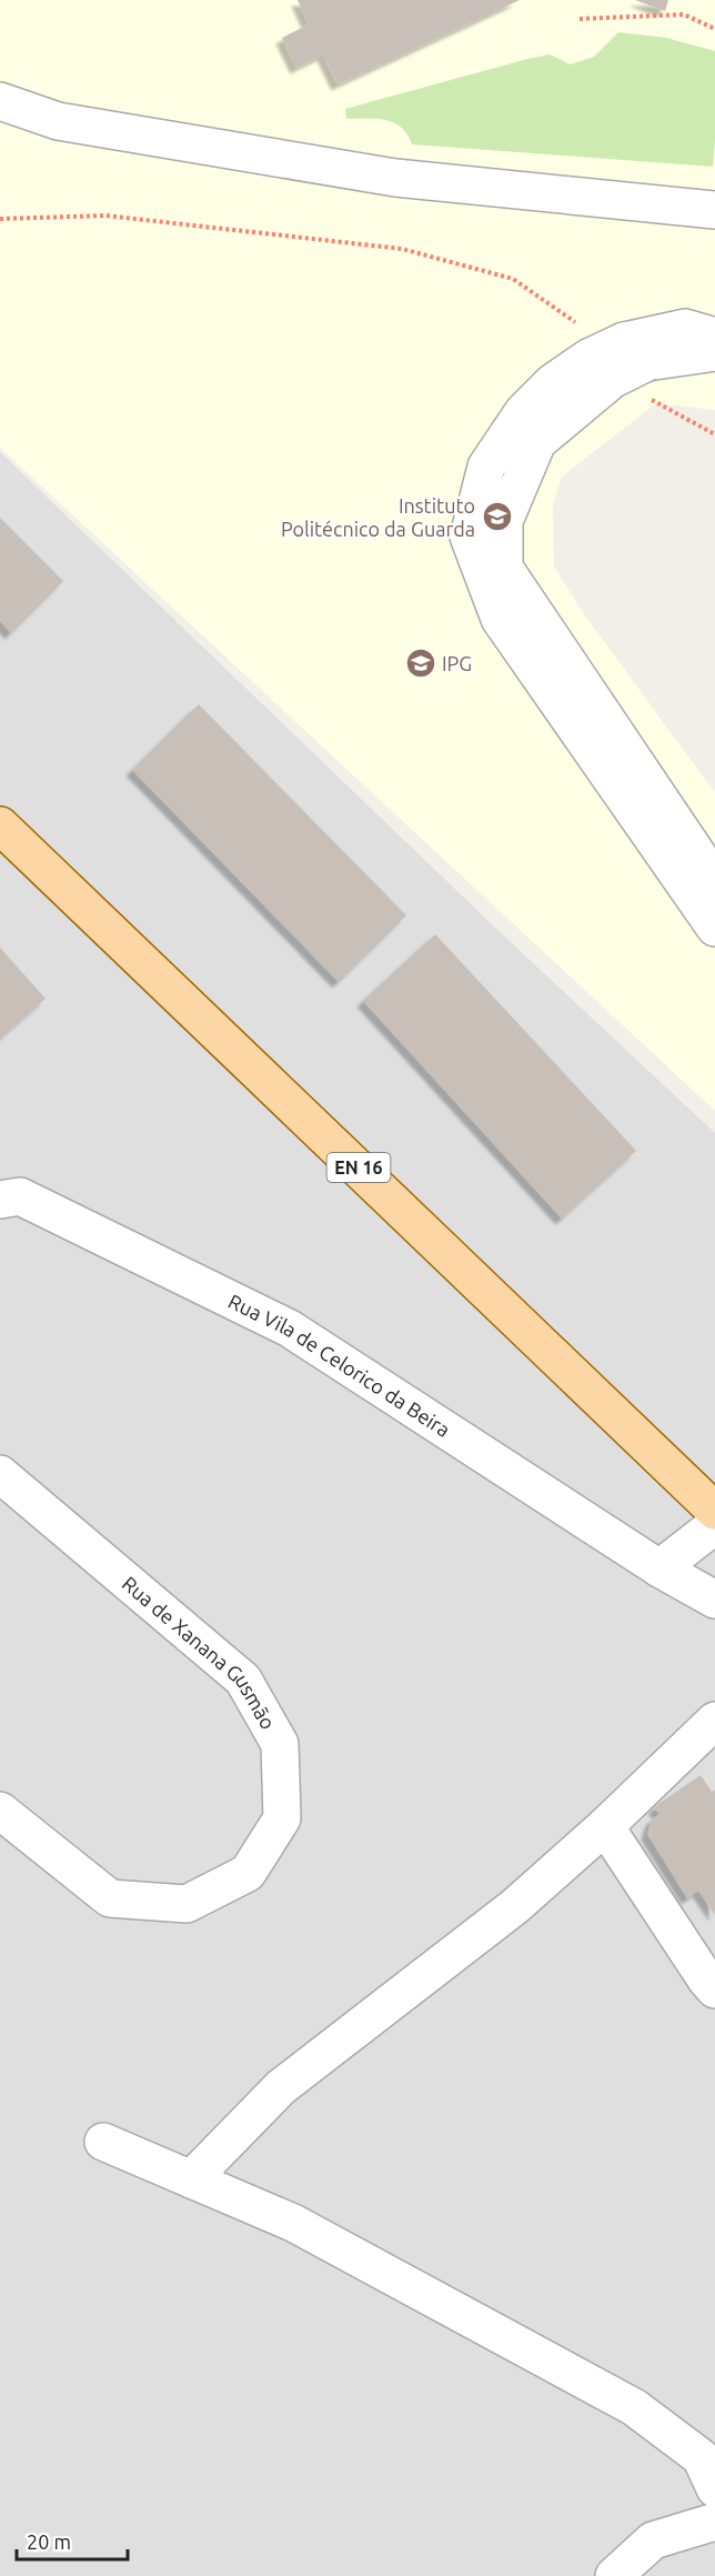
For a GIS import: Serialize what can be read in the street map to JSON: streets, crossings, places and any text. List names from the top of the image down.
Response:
{
  "streets": {
    "main road": ["EN 16"],
    "street": ["Rua Vila de Celorico da Beira", "Rua de Xanana Gusmão"]
  },
  "places": {
    "school or university": ["Instituto Politécnico da Guarda", "IPG"]
  },
  "scale_bar": "20 m"
}
